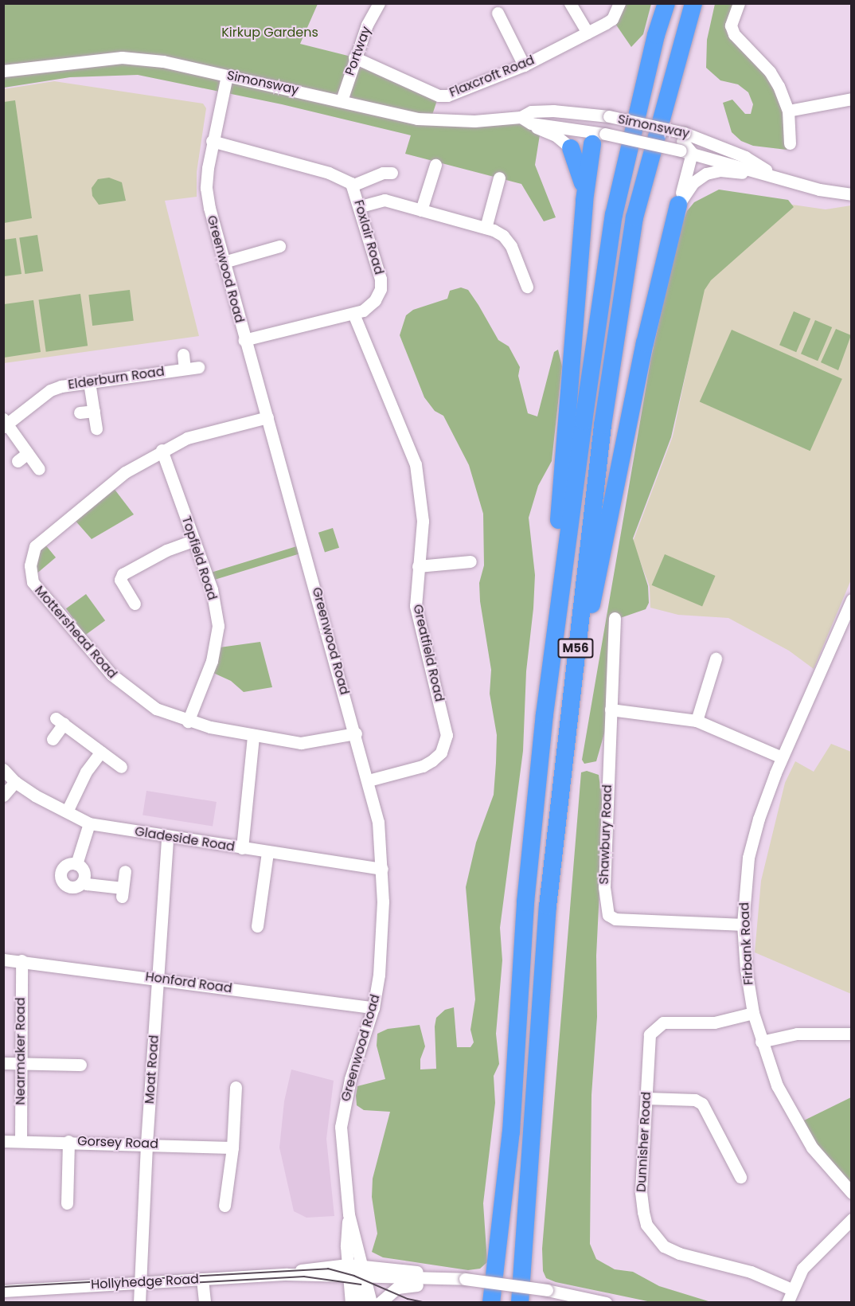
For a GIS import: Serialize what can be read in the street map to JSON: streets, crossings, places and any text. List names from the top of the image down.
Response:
{
  "streets": {
    "highway": ["M56"],
    "street": [
      "Portway",
      "Flaxcroft Road",
      "Simonsway",
      "Foxlair Road",
      "Greenwood Road",
      "Elderburn Road",
      "Topfield Road",
      "Mottershead Road",
      "Greatfield Road",
      "Shawbury Road",
      "Gladeside Road",
      "Firbank Road",
      "Honford Road",
      "Nearmaker Road",
      "Moat Road",
      "Dunnisher Road",
      "Gorsey Road",
      "Hollyhedge Road"
    ]
  },
  "crossings": [
    ["Portway", "Flaxcroft Road"],
    ["Portway", "Simonsway"],
    ["Simonsway", "Greenwood Road"],
    ["Simonsway", "M56"],
    ["Foxlair Road", "Greenwood Road"],
    ["Foxlair Road", "Greatfield Road"],
    ["Greenwood Road", "Mottershead Road"],
    ["Greenwood Road", "Greatfield Road"],
    ["Greenwood Road", "Gladeside Road"],
    ["Greenwood Road", "Honford Road"],
    ["Greenwood Road", "Hollyhedge Road"],
    ["Topfield Road", "Mottershead Road"],
    ["Shawbury Road", "Firbank Road"],
    ["Gladeside Road", "Moat Road"],
    ["Firbank Road", "Dunnisher Road"],
    ["Honford Road", "Nearmaker Road"],
    ["Honford Road", "Moat Road"],
    ["Nearmaker Road", "Gorsey Road"],
    ["Moat Road", "Gorsey Road"],
    ["Moat Road", "Hollyhedge Road"]
  ],
  "parks": ["Kirkup Gardens"]
}
